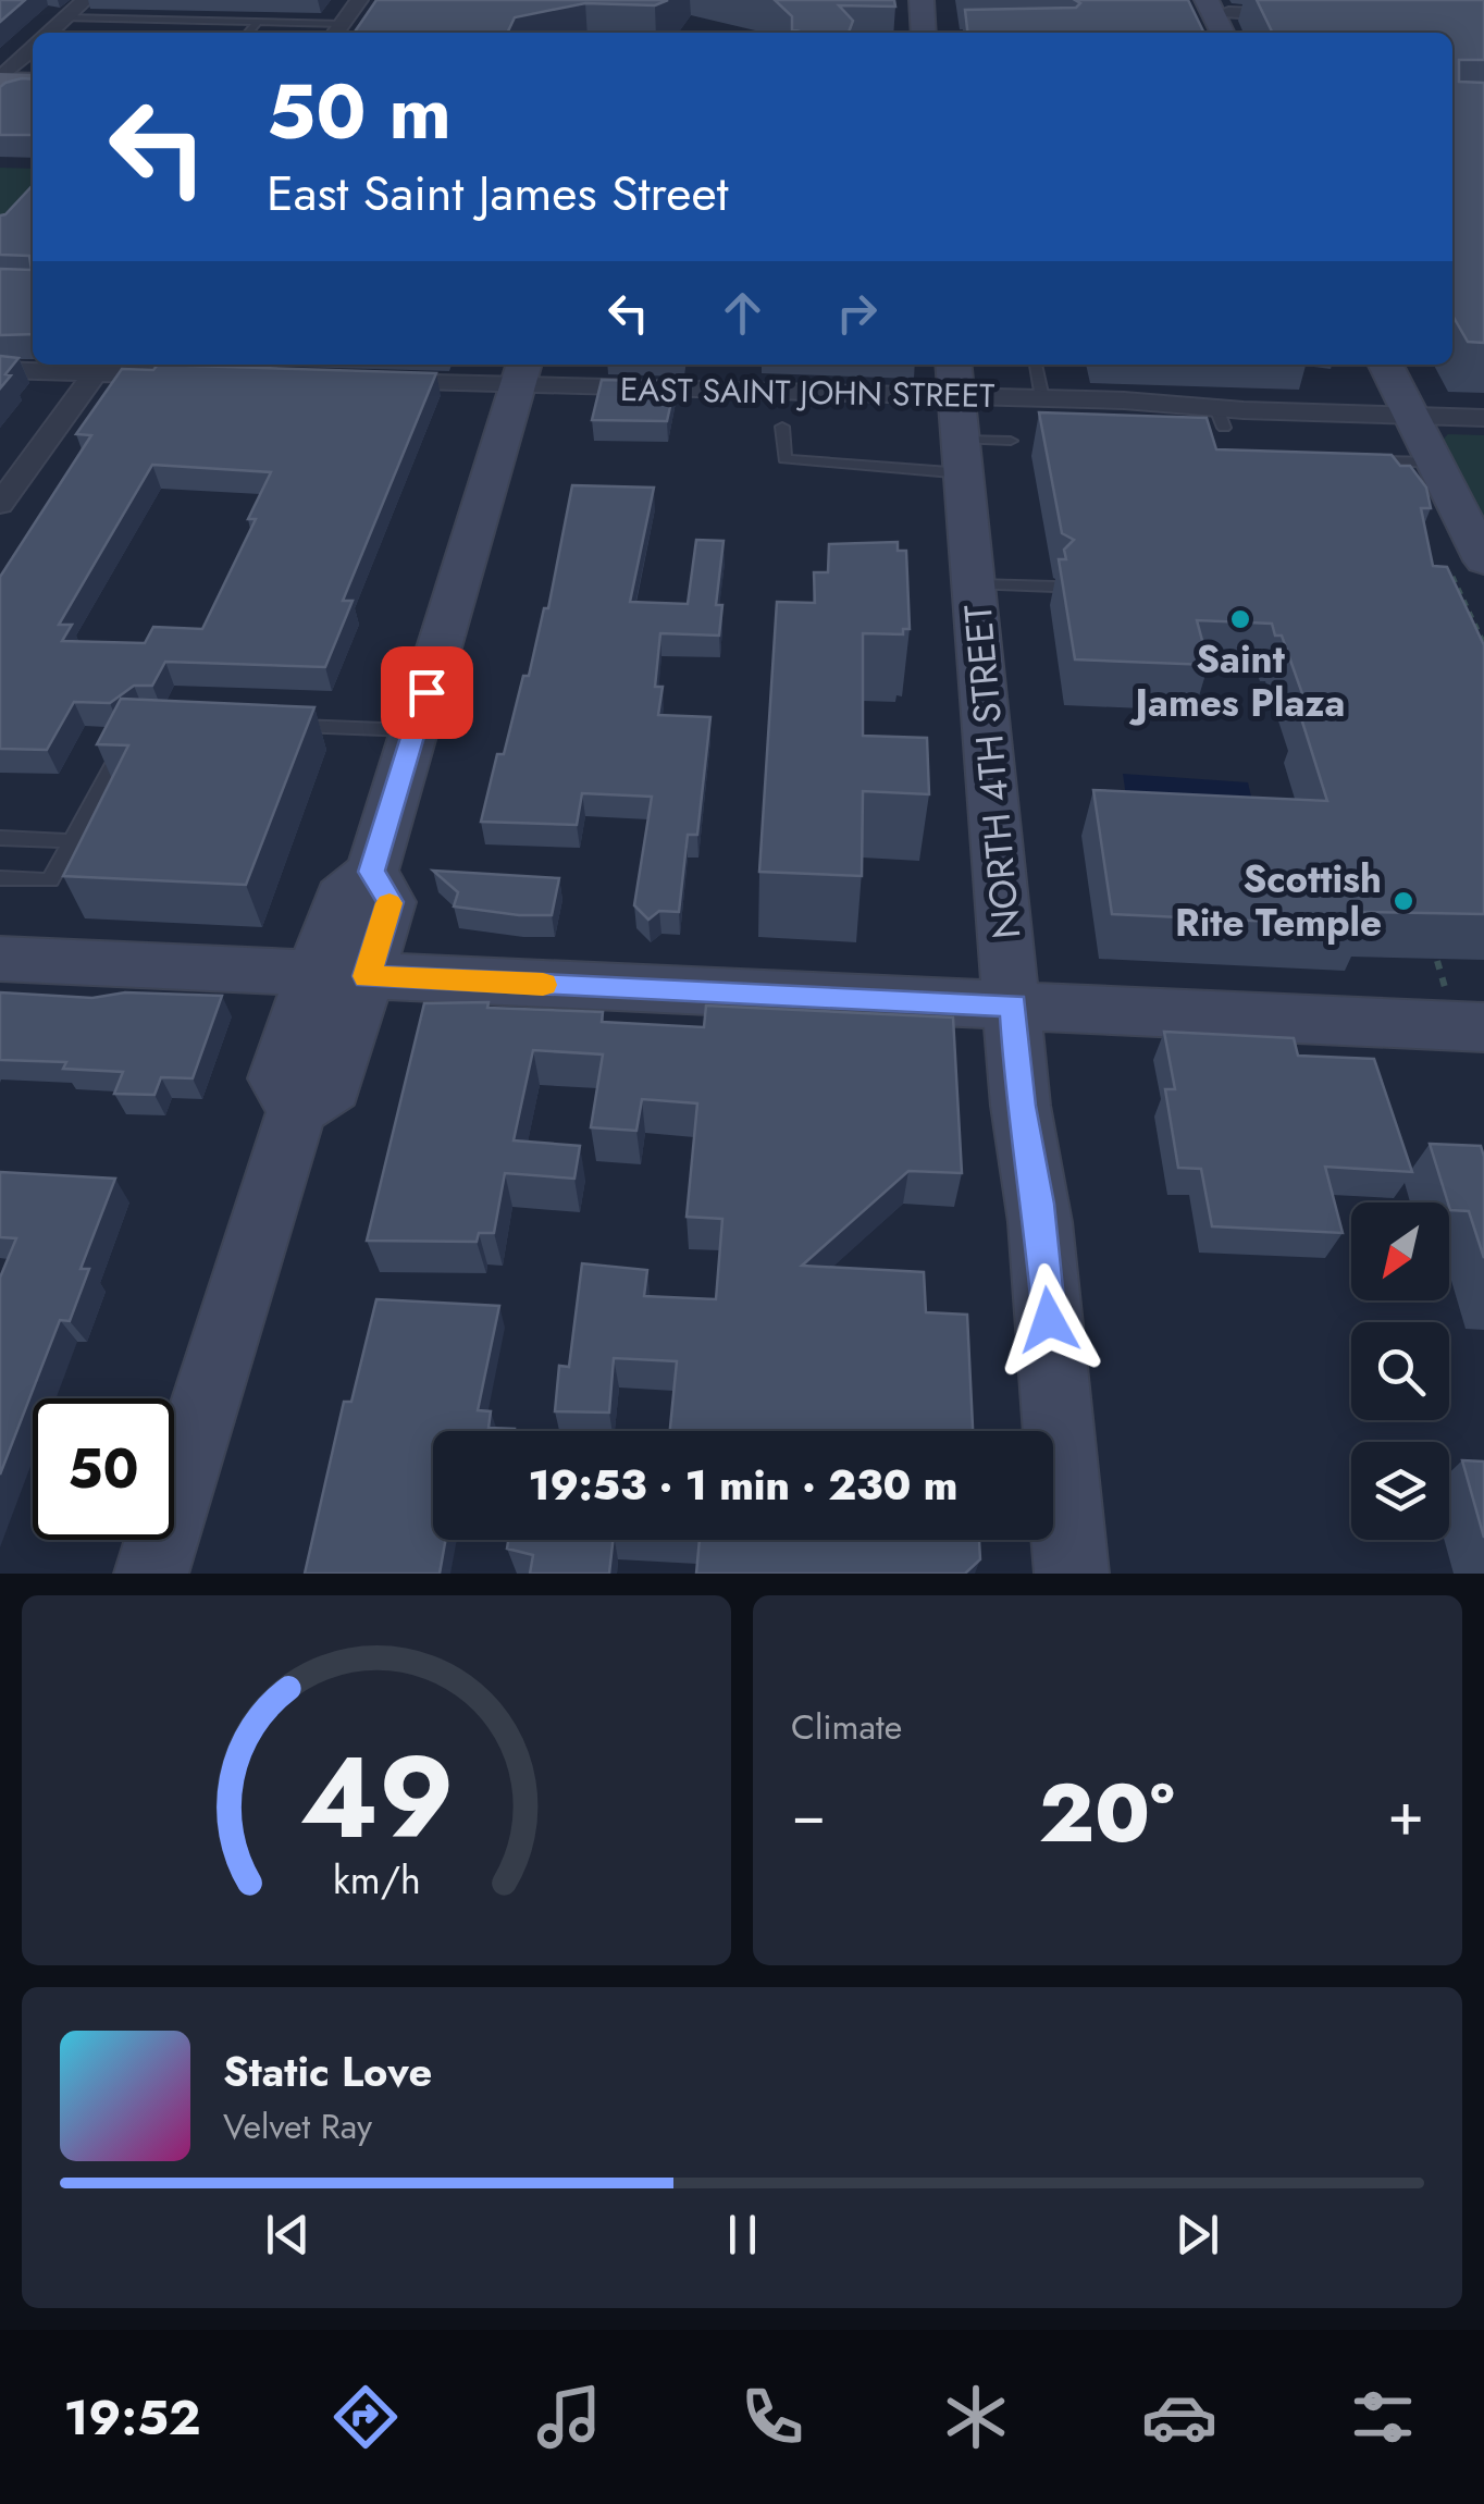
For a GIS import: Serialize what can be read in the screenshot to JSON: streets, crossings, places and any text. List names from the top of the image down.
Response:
{
  "streets": {
    "street": ["EAST SAINT JOHN STREET", "NORTH 4TH STREET"]
  },
  "crossings": [
    ["EAST SAINT JOHN STREET", "NORTH 4TH STREET"]
  ],
  "places": ["Saint James Plaza", "Scottish Rite Temple"],
  "north": "bottom left",
  "page": {
    "turn": ["50 m", "East Saint James Street"],
    "limit": "50",
    "trip": "19:53 · 1 min · 230 m",
    "tile": "Climate",
    "heat": ["−", "20°", "+"],
    "song": ["Static Love", "Velvet Ray"],
    "tabs": "19:52",
    "gauge": ["49", "km/h"]
  }
}
